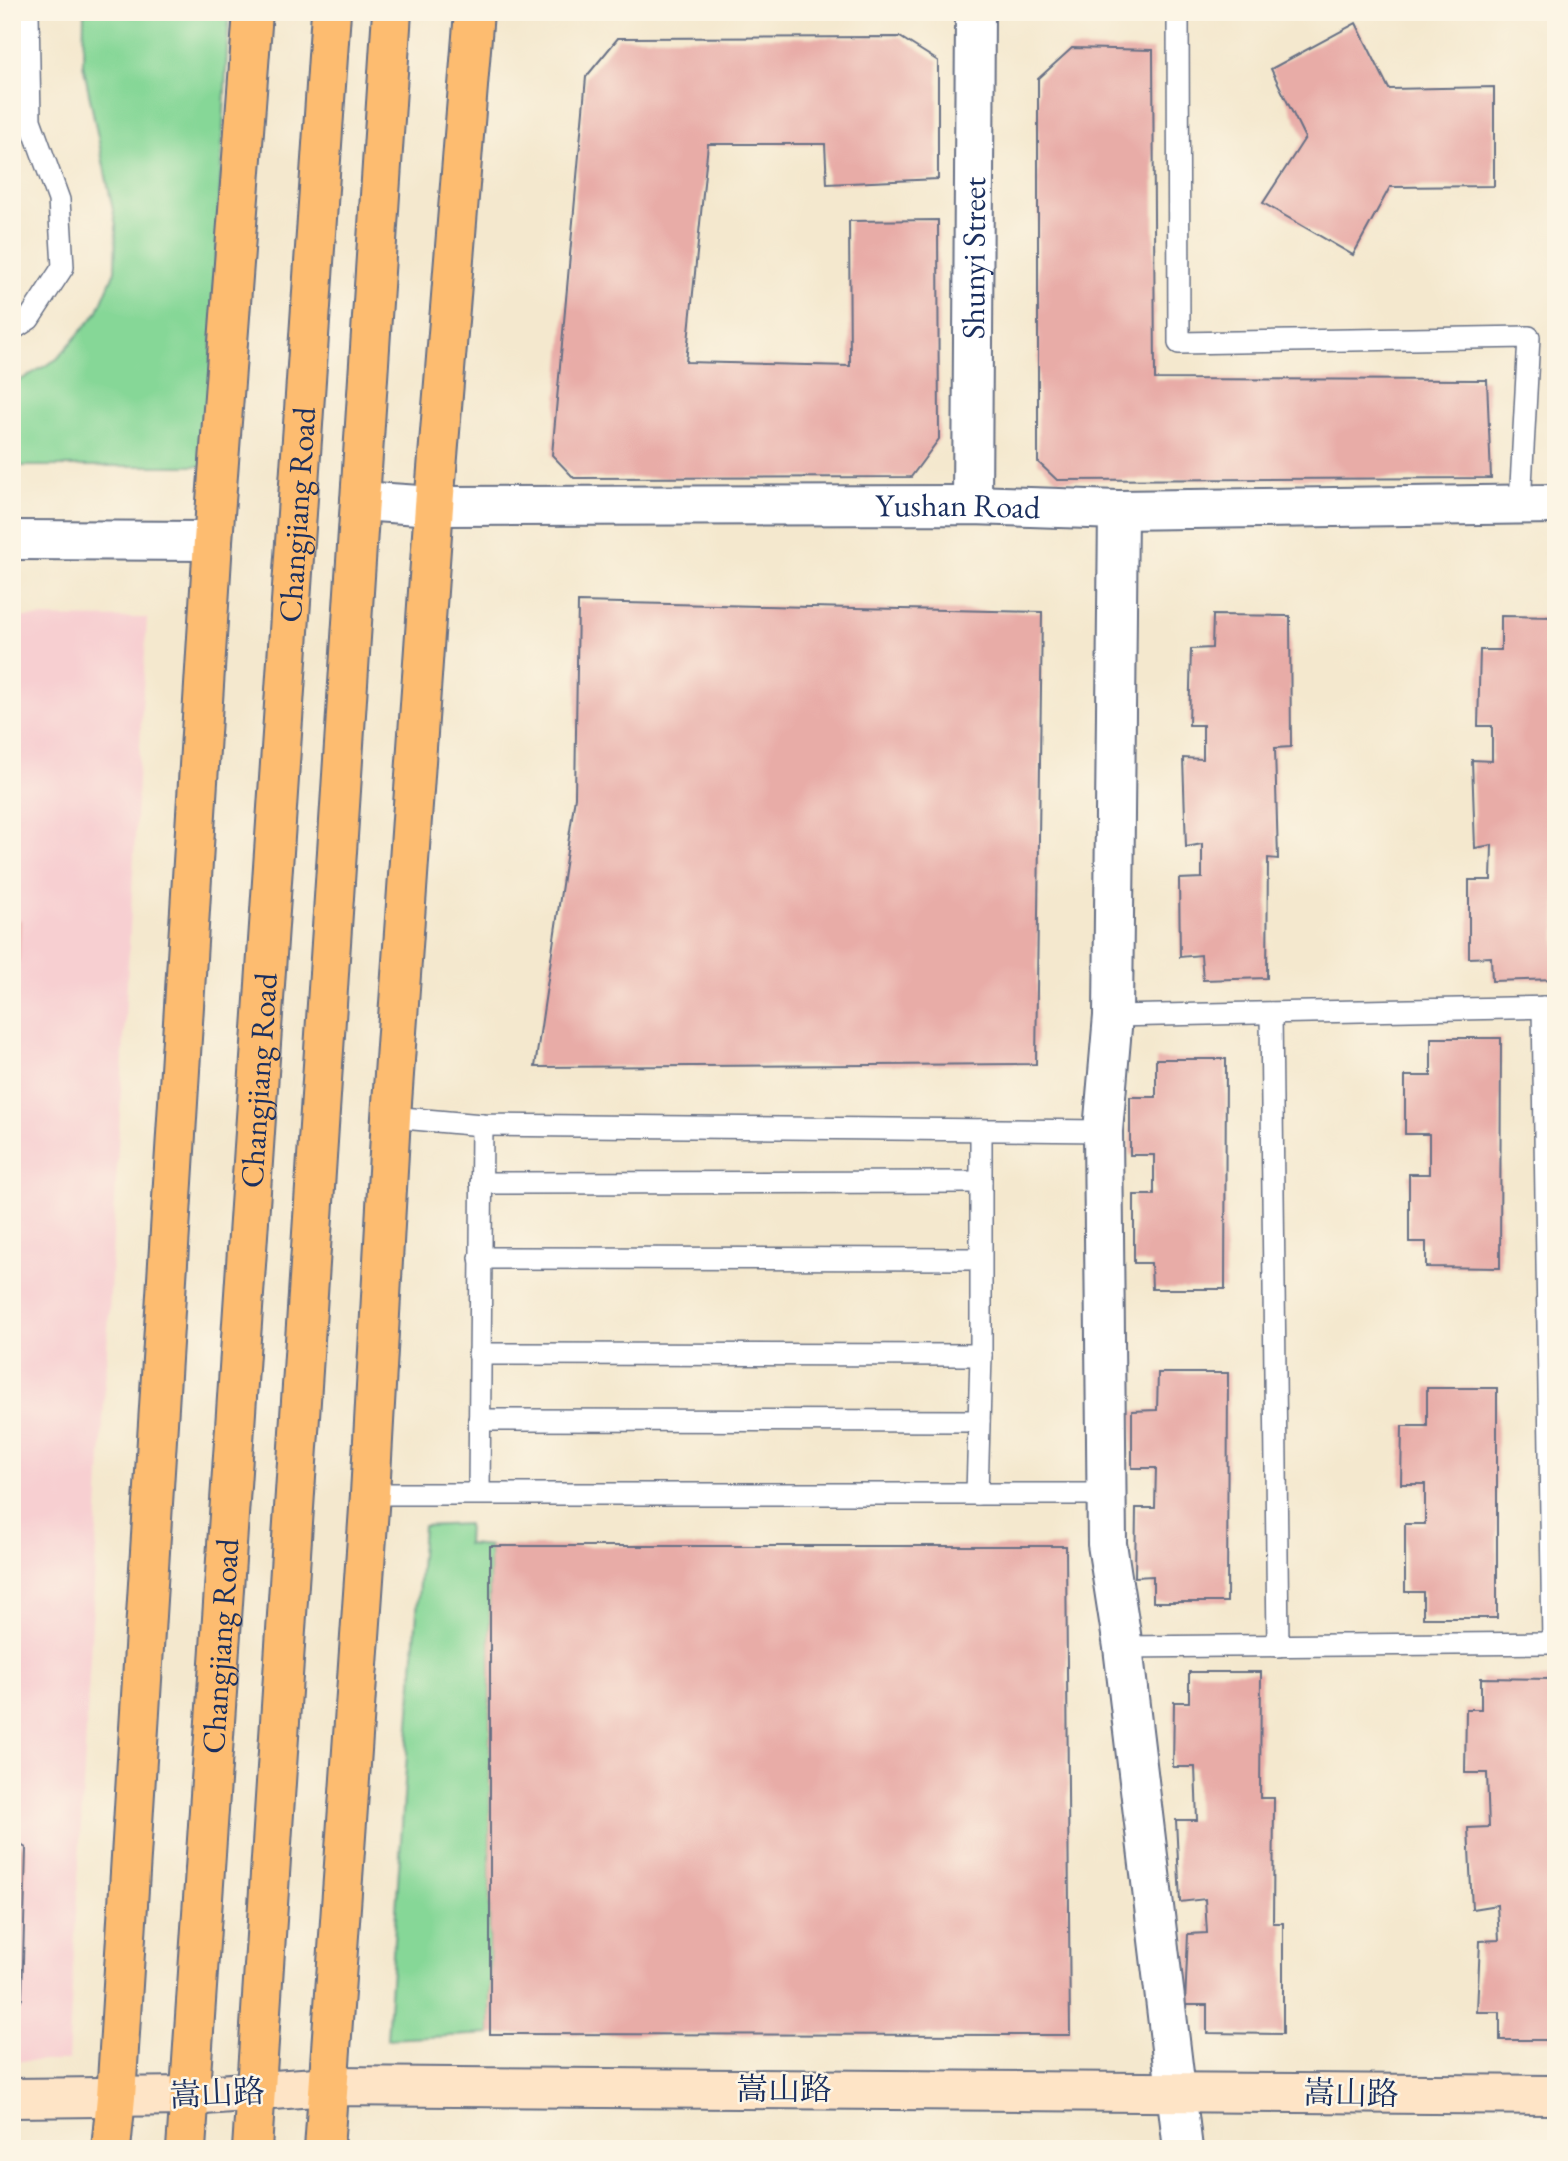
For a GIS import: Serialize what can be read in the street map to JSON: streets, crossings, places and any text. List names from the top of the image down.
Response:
{
  "streets": {
    "main road": ["Changjiang Road", "嵩山路"],
    "street": ["Shunyi Street", "Yushan Road"]
  },
  "crossings": [
    ["Shunyi Street", "Yushan Road"],
    ["Yushan Road", "Changjiang Road"],
    ["Changjiang Road", "嵩山路"]
  ]
}
